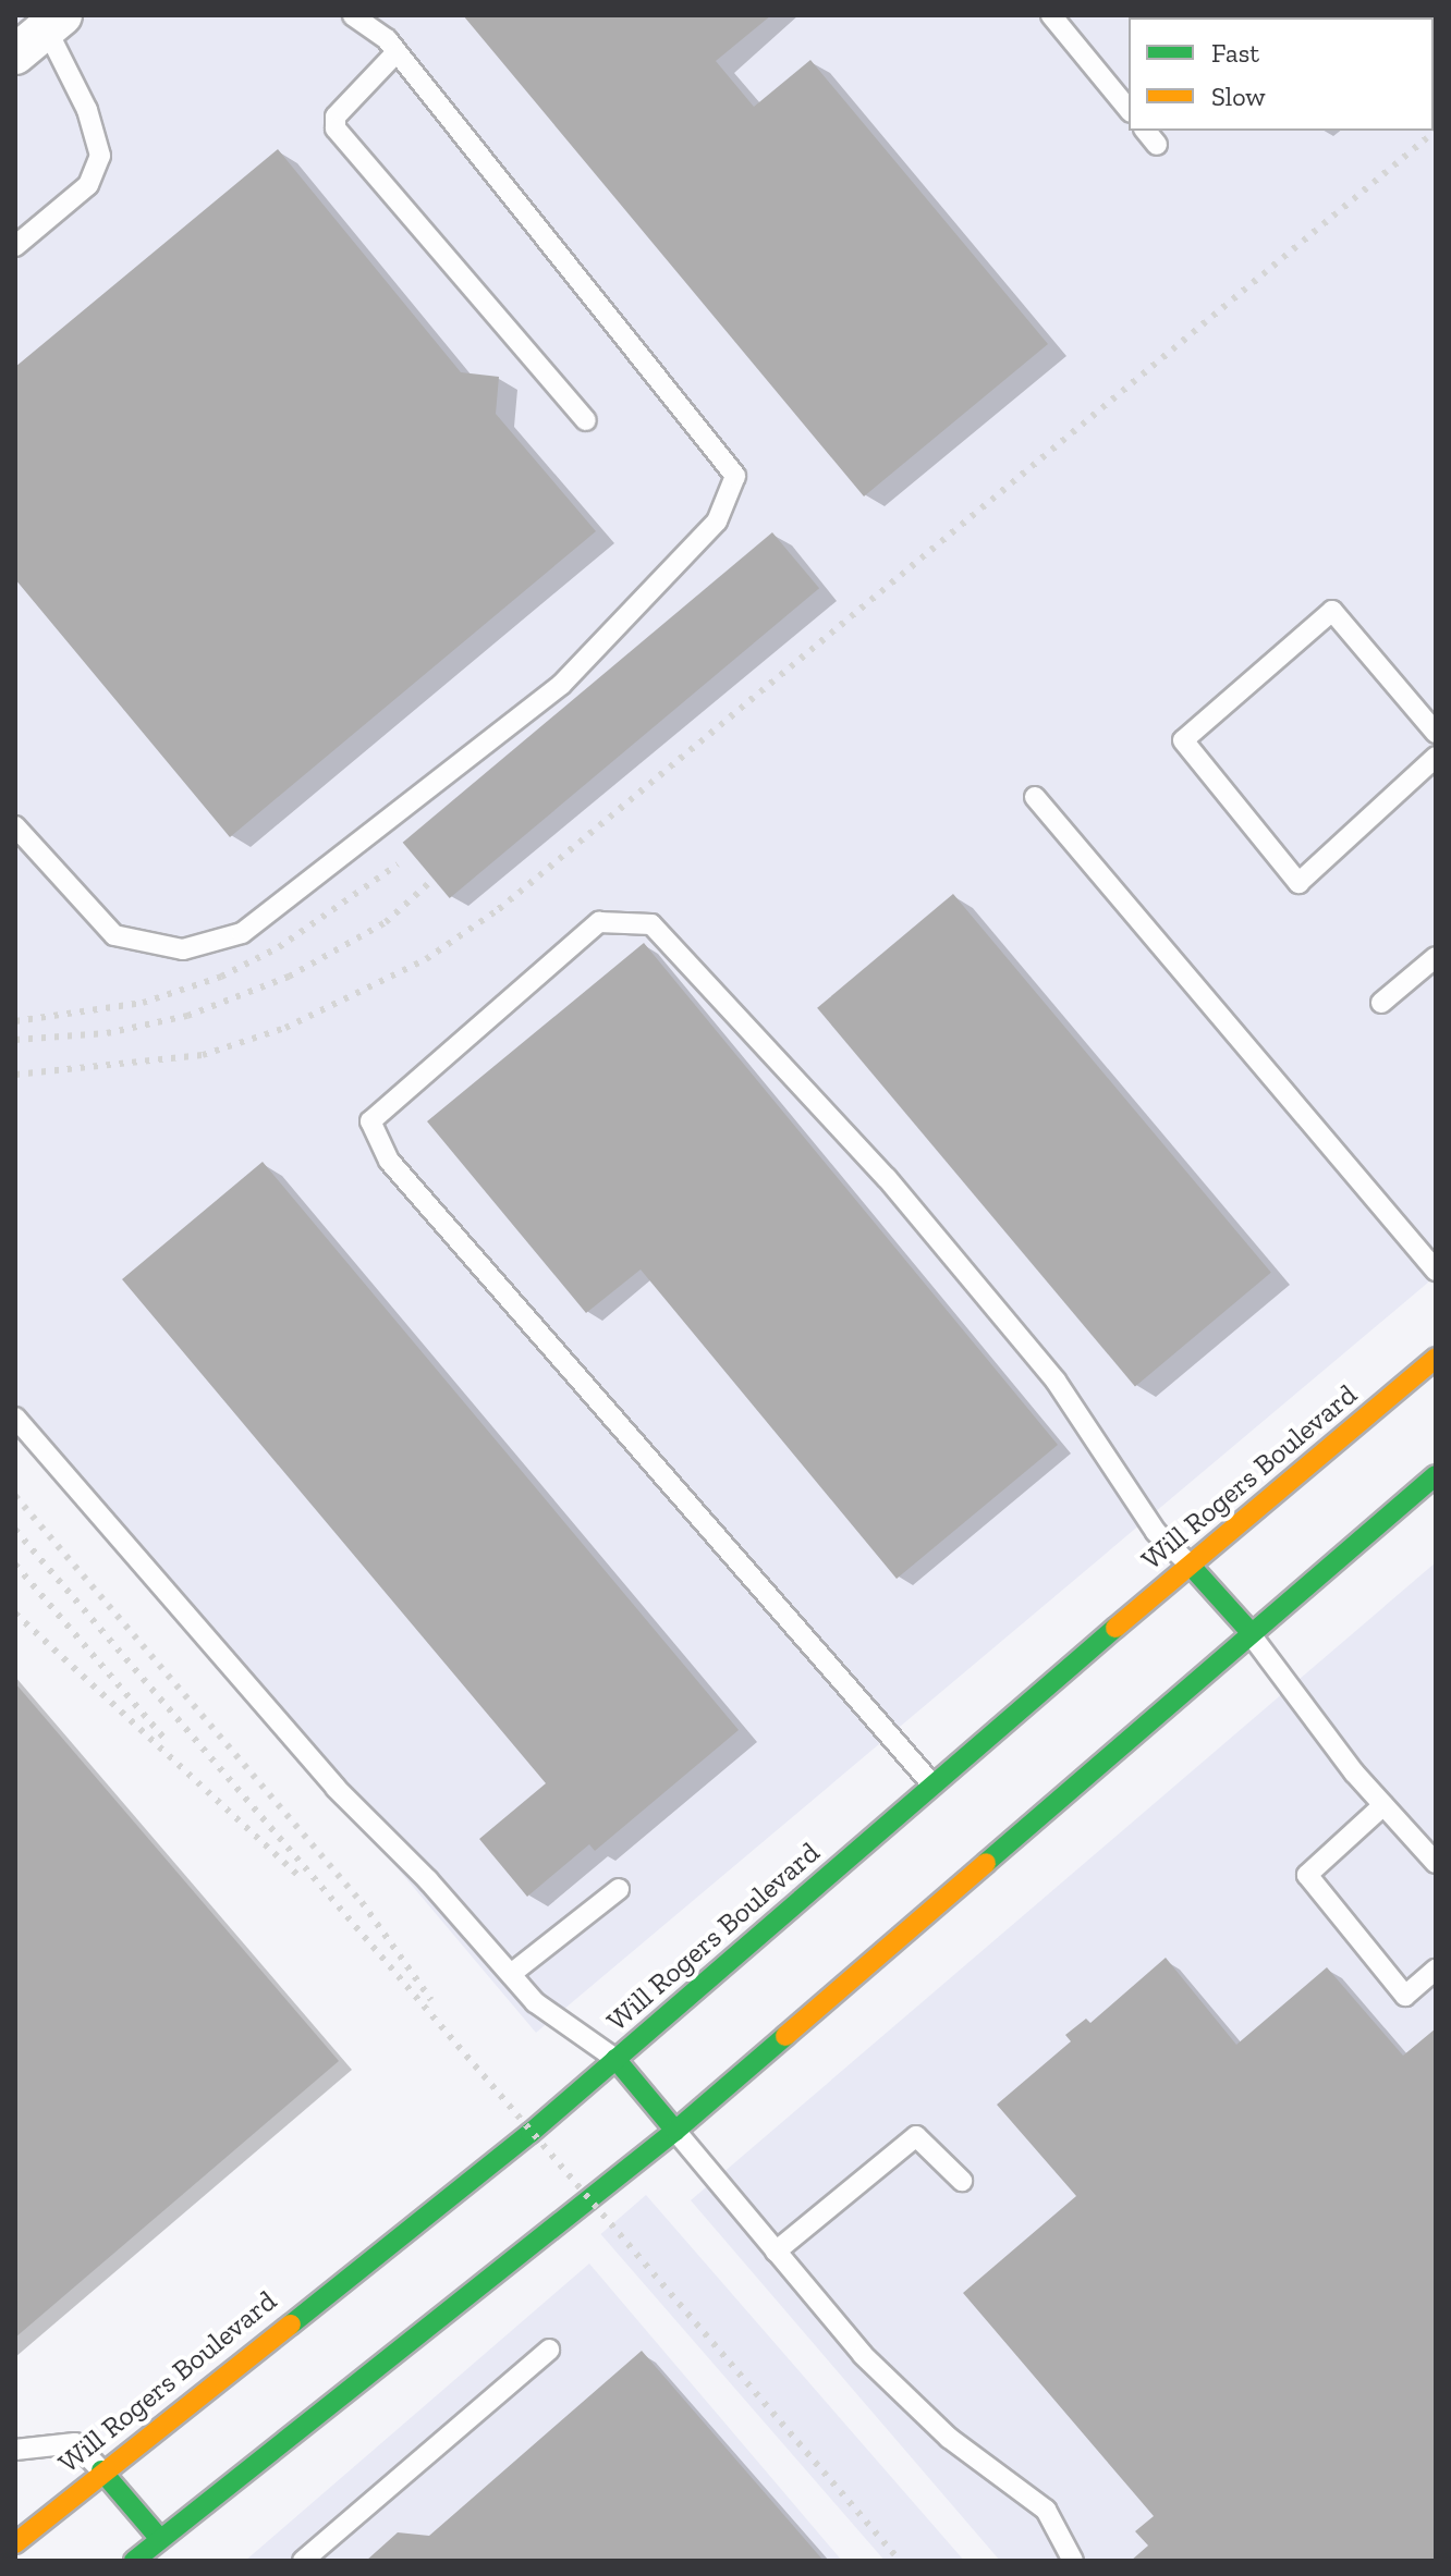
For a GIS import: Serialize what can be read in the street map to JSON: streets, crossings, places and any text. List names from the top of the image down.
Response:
{
  "streets": {
    "main road": ["Will Rogers Boulevard"]
  },
  "legend": ["Fast", "Slow"]
}
